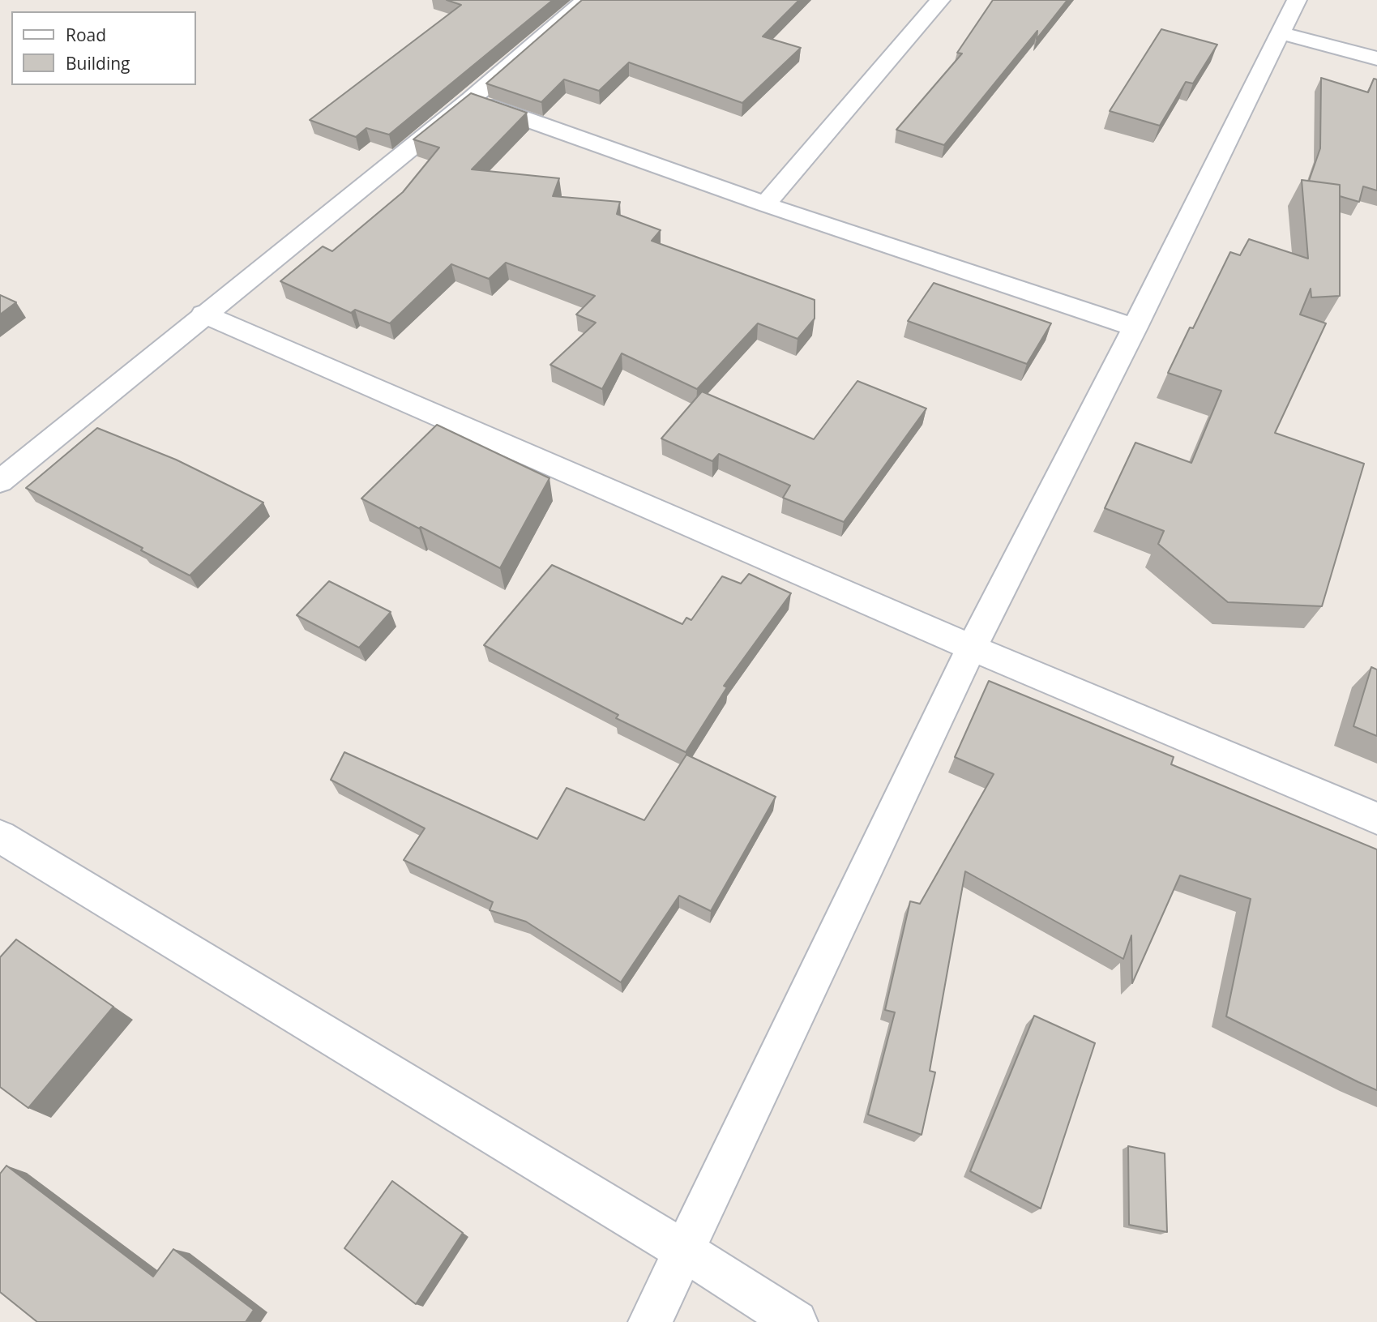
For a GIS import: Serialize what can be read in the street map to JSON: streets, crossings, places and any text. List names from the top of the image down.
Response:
{
  "legend": ["Road", "Building"]
}
